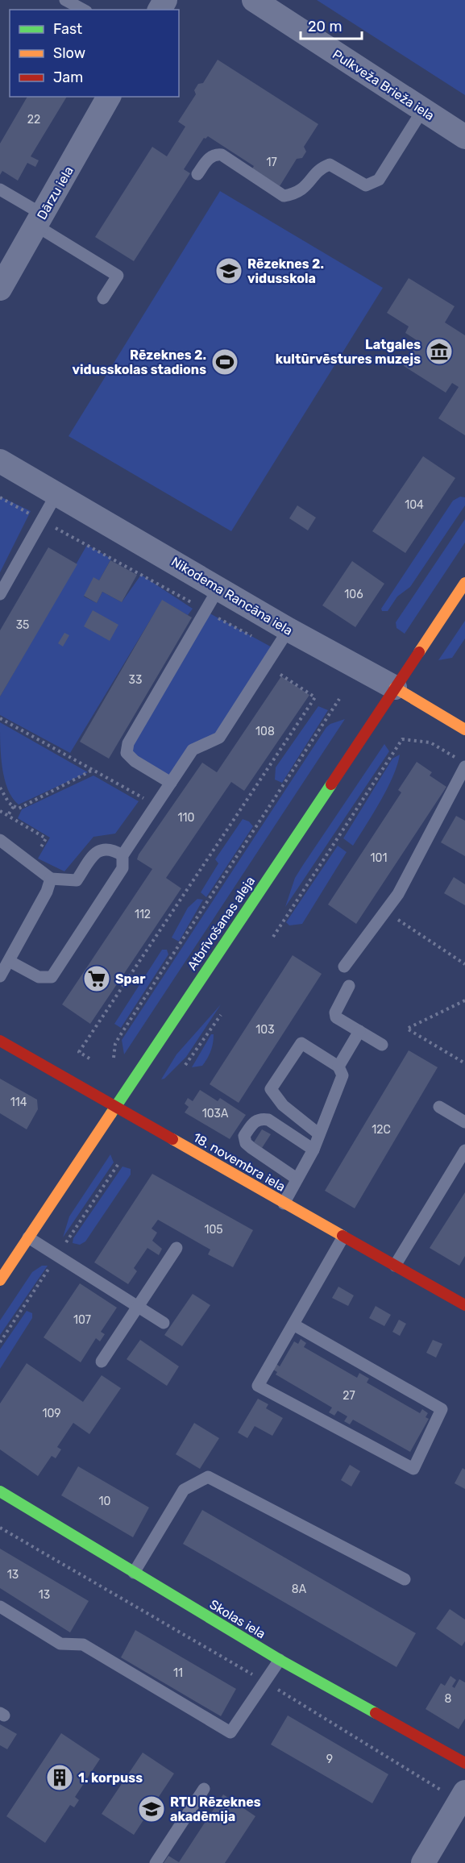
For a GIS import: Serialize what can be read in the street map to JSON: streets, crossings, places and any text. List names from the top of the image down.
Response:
{
  "streets": {
    "street": [
      "Pulkveža Brieža iela",
      "Dārzu iela",
      "Nikodema Rancāna iela",
      "Atbrīvošanas aleja",
      "18. novembra iela",
      "Skolas iela"
    ]
  },
  "crossings": [
    ["Nikodema Rancāna iela", "Atbrīvošanas aleja"],
    ["Atbrīvošanas aleja", "18. novembra iela"]
  ],
  "places": {
    "school or university": ["Rēzeknes 2. vidusskola", "RTU Rēzeknes akadēmija"],
    "museum": ["Latgales kultūrvēstures muzejs"],
    "sports": ["Rēzeknes 2. vidusskolas stadions"],
    "supermarket": ["Spar"],
    "building": ["1. korpuss"]
  },
  "house_numbers": [
    "22",
    "17",
    "104",
    "106",
    "35",
    "33",
    "108",
    "110",
    "101",
    "112",
    "103",
    "114",
    "103A",
    "12C",
    "105",
    "107",
    "27",
    "109",
    "10",
    "13",
    "8A",
    "13",
    "11",
    "8",
    "9"
  ],
  "legend": ["Fast", "Slow", "Jam"],
  "scale_bar": "20 m"
}
